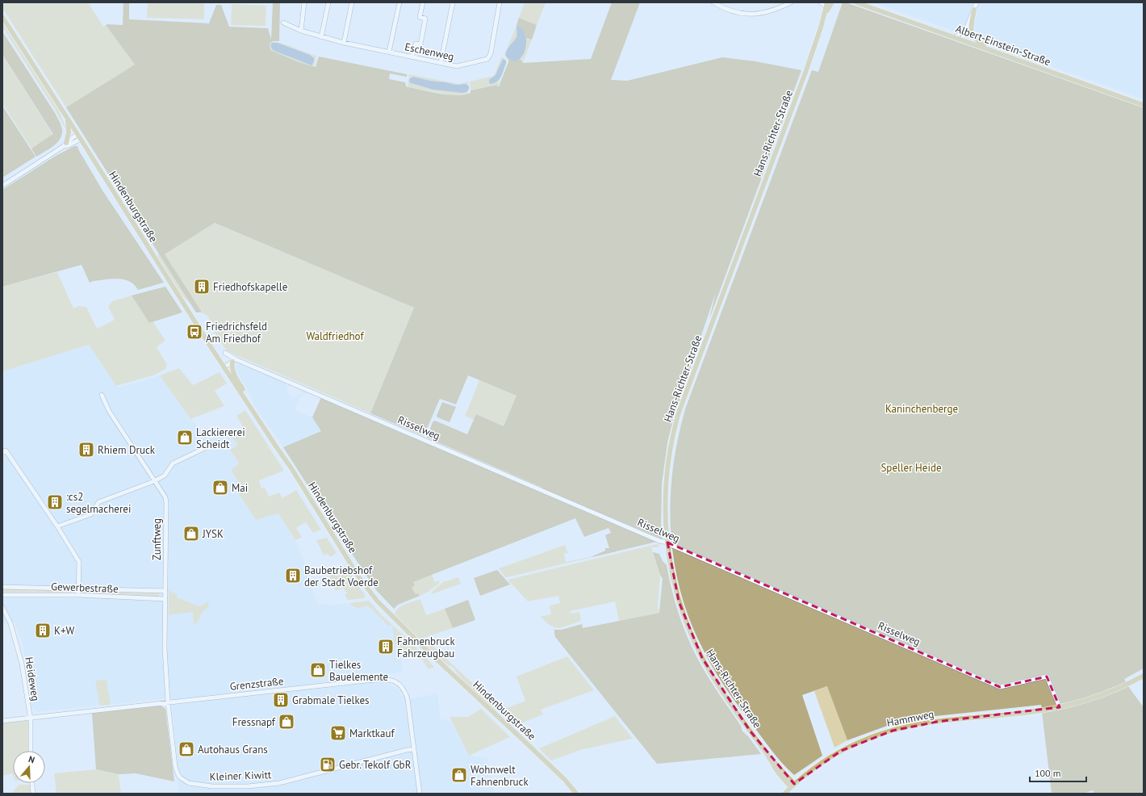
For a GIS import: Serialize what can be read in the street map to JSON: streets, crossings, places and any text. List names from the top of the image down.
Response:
{
  "streets": {
    "main road": [
      "Albert-Einstein-Straße",
      "Hans-Richter-Straße",
      "Hindenburgstraße",
      "Hammweg"
    ],
    "street": [
      "Eschenweg",
      "Risselweg",
      "Zunftweg",
      "Gewerbestraße",
      "Heideweg",
      "Grenzstraße",
      "Kleiner Kiwitt"
    ]
  },
  "crossings": [
    ["Hans-Richter-Straße", "Risselweg"],
    ["Hans-Richter-Straße", "Hammweg"],
    ["Hindenburgstraße", "Risselweg"],
    ["Risselweg", "Hammweg"],
    ["Zunftweg", "Gewerbestraße"],
    ["Zunftweg", "Grenzstraße"],
    ["Zunftweg", "Kleiner Kiwitt"],
    ["Heideweg", "Grenzstraße"],
    ["Grenzstraße", "Kleiner Kiwitt"]
  ],
  "parks": ["Waldfriedhof", "Kaninchenberge", "Speller Heide"],
  "places": {
    "building": [
      "Friedhofskapelle",
      "Rhiem Druck",
      ":cs2 segelmacherei",
      "Baubetriebshof der Stadt Voerde",
      "K+W",
      "Fahnenbruck Fahrzeugbau",
      "Grabmale Tielkes"
    ],
    "bus stop": ["Friedrichsfeld Am Friedhof"],
    "shop": [
      "Lackiererei Scheidt",
      "Mai",
      "JYSK",
      "Tielkes Bauelemente",
      "Fressnapf",
      "Autohaus Grans",
      "Wohnwelt Fahnenbruck"
    ],
    "supermarket": ["Marktkauf"],
    "fuel station": ["Gebr. Tekolf GbR"]
  },
  "scale_bar": "100 m",
  "north": "top"
}
